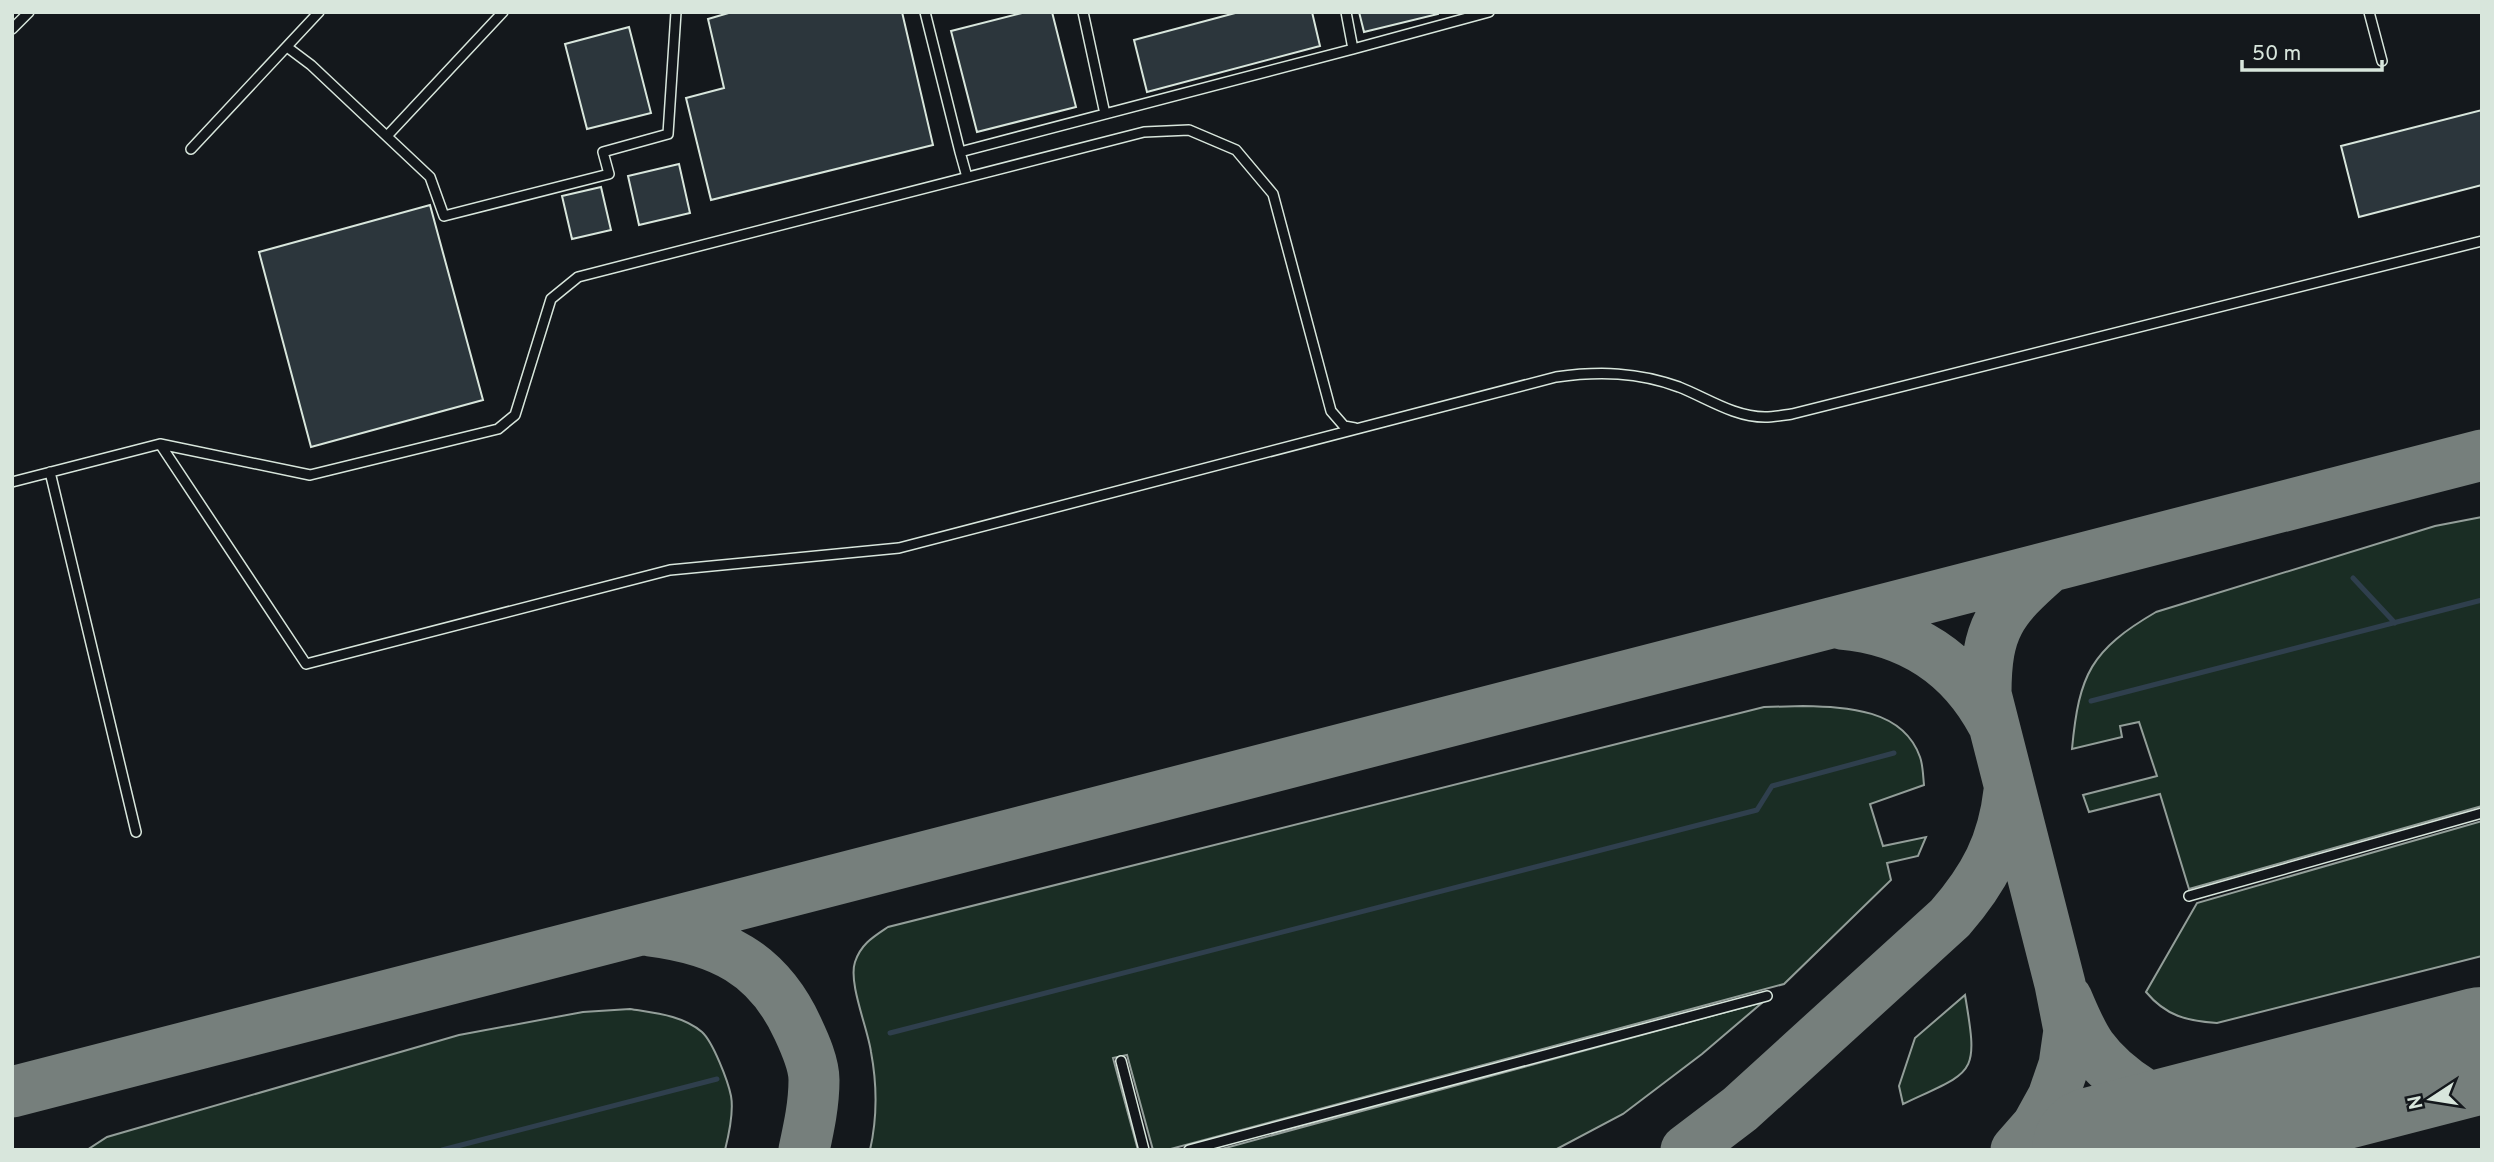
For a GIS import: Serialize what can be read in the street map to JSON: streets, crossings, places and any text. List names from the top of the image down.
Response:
{
  "scale_bar": "50 m",
  "north": "left"
}
